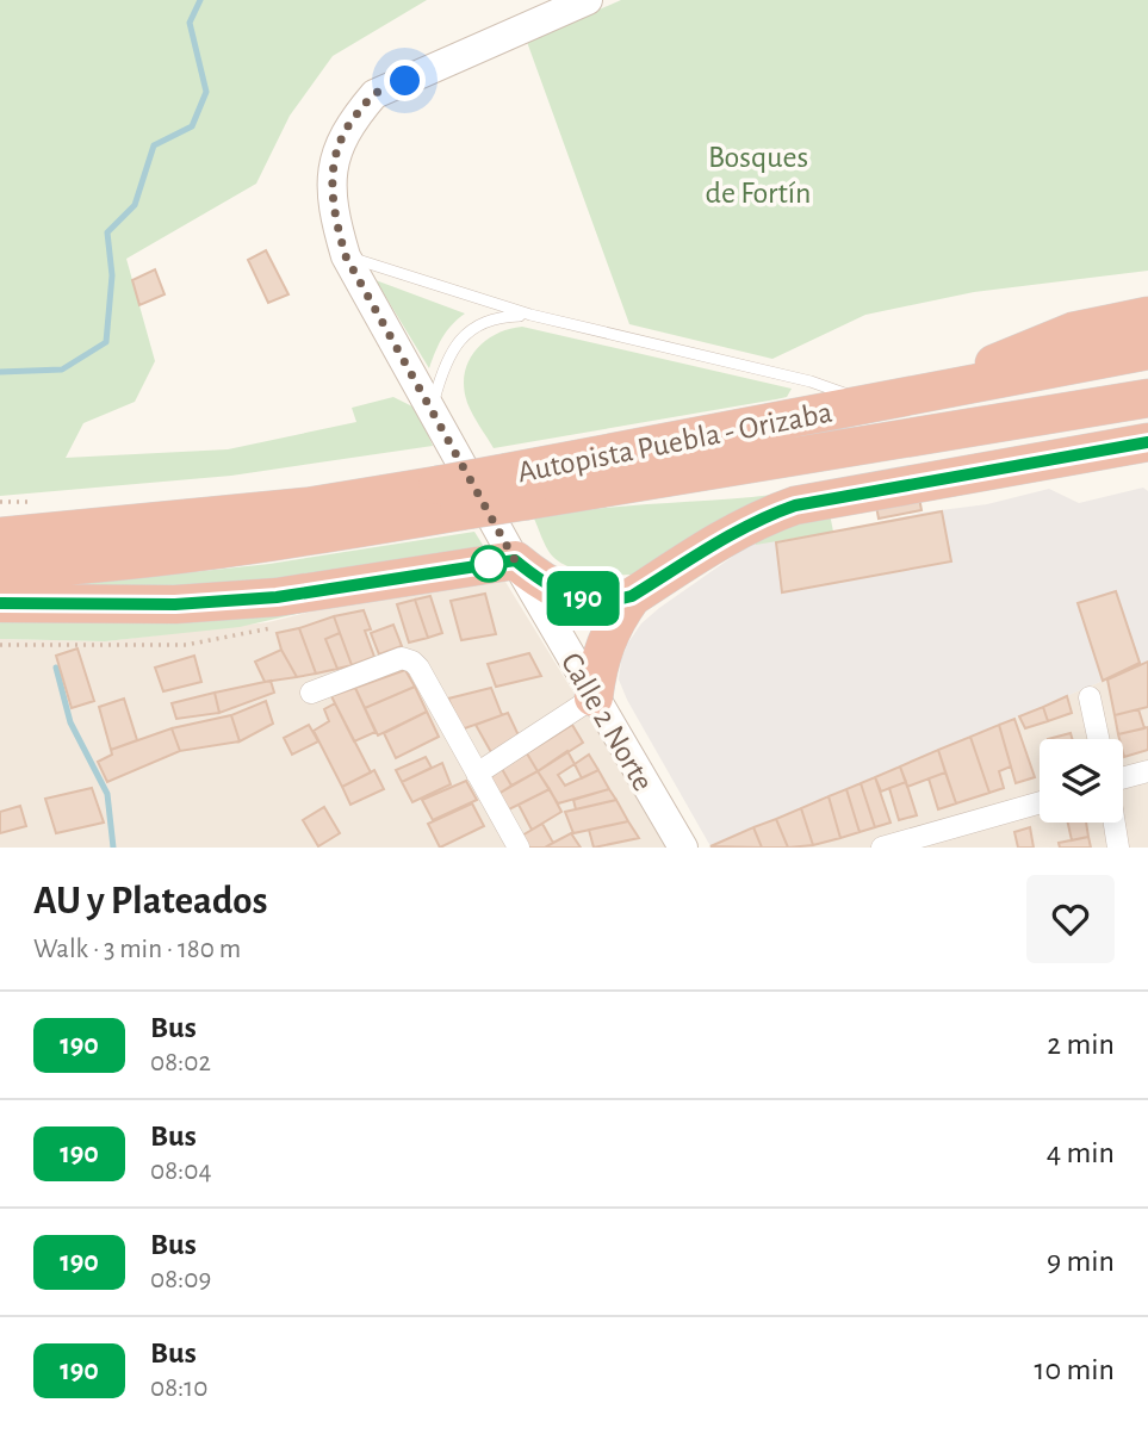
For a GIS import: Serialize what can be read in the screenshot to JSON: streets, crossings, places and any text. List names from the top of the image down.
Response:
{
  "streets": {
    "highway": ["Autopista Puebla - Orizaba"],
    "street": ["Calle 2 Norte"]
  },
  "parks": ["Bosques de Fortín"],
  "lines": ["bus line 190"],
  "page": {
    "on_map": "190",
    "heading": ["AU y Plateados", "Walk · 3 min · 180 m"],
    "list": [
      {
        "mark": "190",
        "name": "Bus",
        "note": "08:02",
        "value": "2 min"
      },
      {
        "mark": "190",
        "name": "Bus",
        "note": "08:04",
        "value": "4 min"
      },
      {
        "mark": "190",
        "name": "Bus",
        "note": "08:09",
        "value": "9 min"
      },
      {
        "mark": "190",
        "name": "Bus",
        "note": "08:10",
        "value": "10 min"
      }
    ]
  }
}
